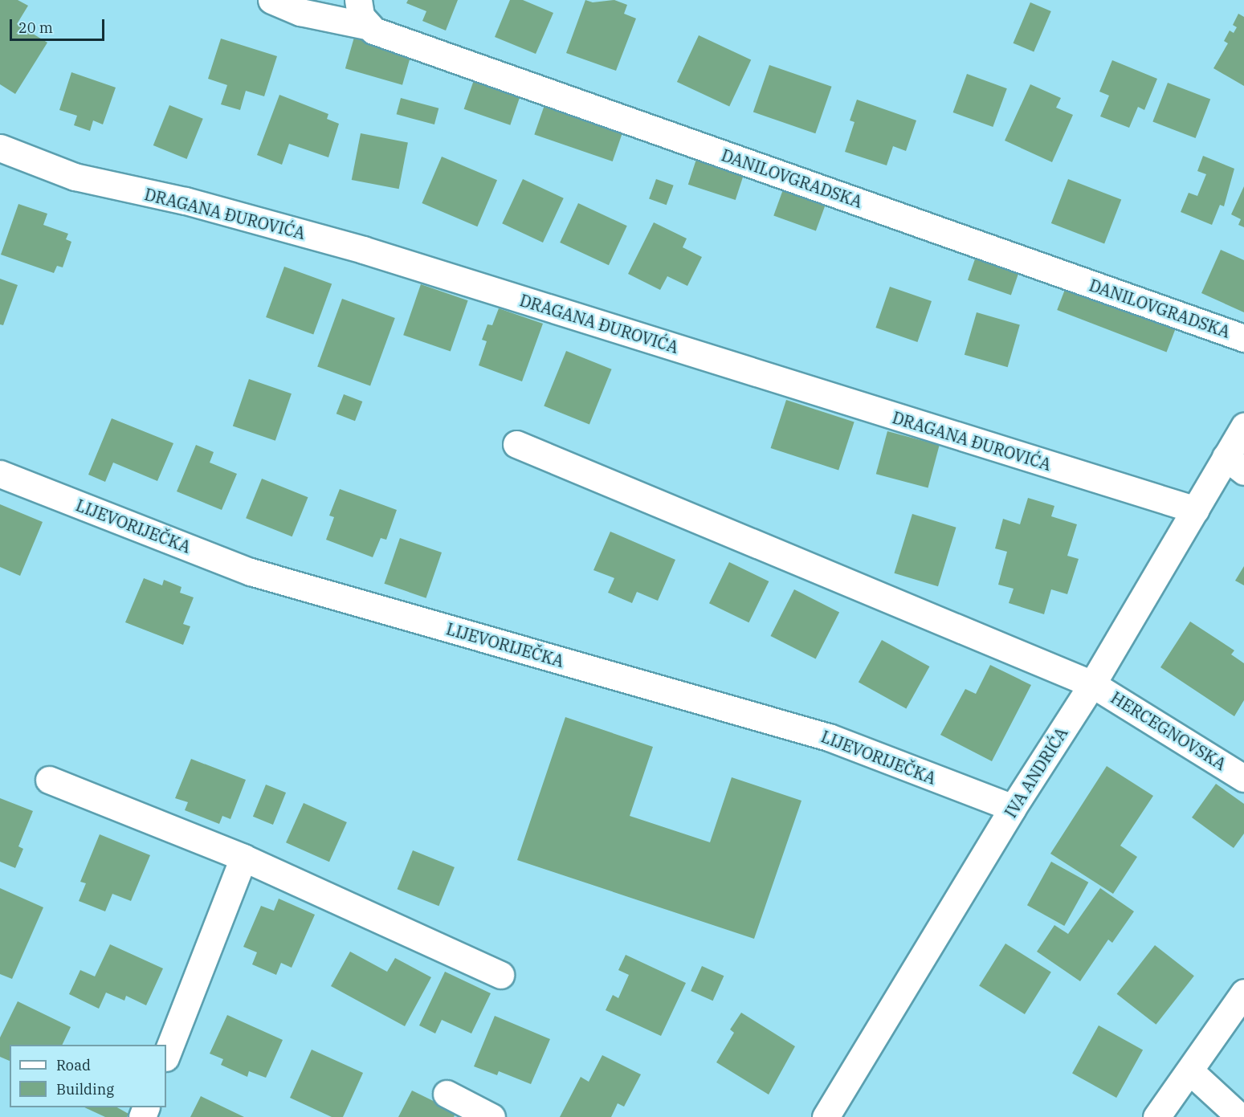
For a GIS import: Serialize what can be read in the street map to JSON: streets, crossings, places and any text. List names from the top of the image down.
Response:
{
  "streets": {
    "street": [
      "DANILOVGRADSKA",
      "DRAGANA ĐUROVIĆA",
      "LIJEVORIJEČKA",
      "HERCEGNOVSKA",
      "IVA ANDRIĆA"
    ]
  },
  "crossings": [
    ["DRAGANA ĐUROVIĆA", "IVA ANDRIĆA"],
    ["LIJEVORIJEČKA", "IVA ANDRIĆA"],
    ["HERCEGNOVSKA", "IVA ANDRIĆA"]
  ],
  "legend": ["Road", "Building"],
  "scale_bar": "20 m"
}
